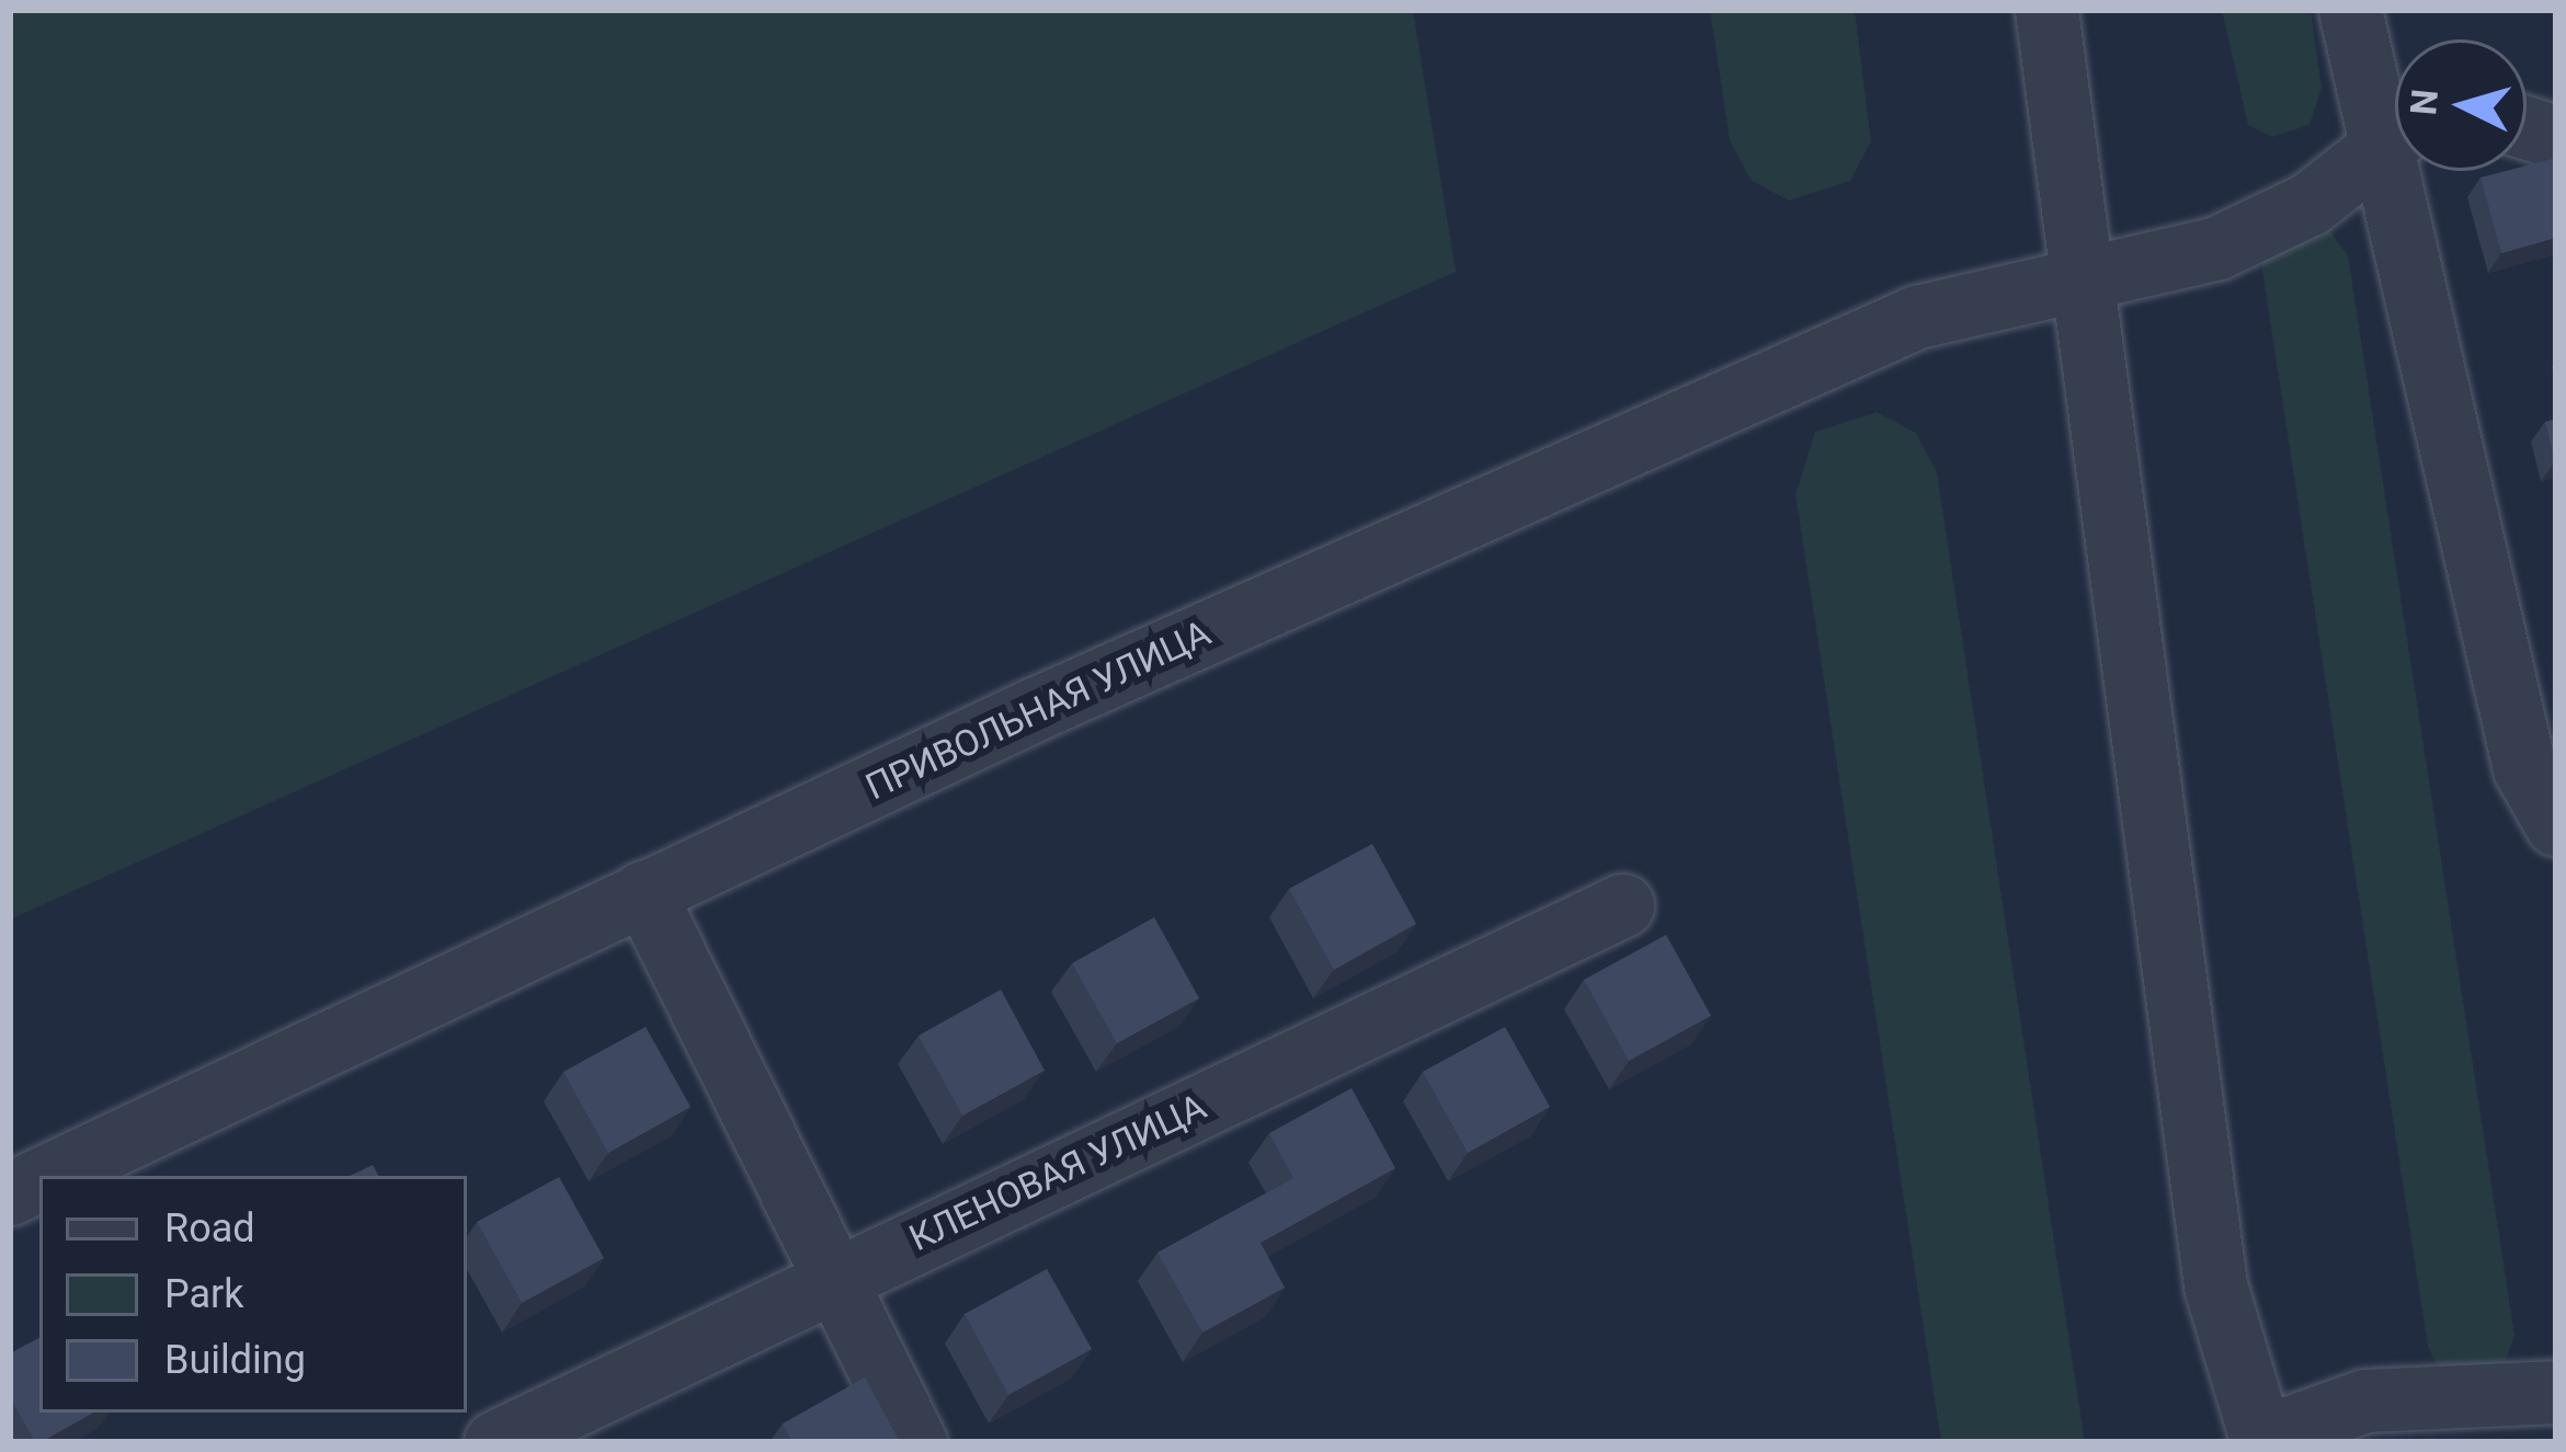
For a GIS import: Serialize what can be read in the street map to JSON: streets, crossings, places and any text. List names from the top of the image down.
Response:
{
  "streets": {
    "street": ["ПРИВОЛЬНАЯ УЛИЦА", "КЛЕНОВАЯ УЛИЦА"]
  },
  "legend": ["Road", "Park", "Building"],
  "north": "left"
}
